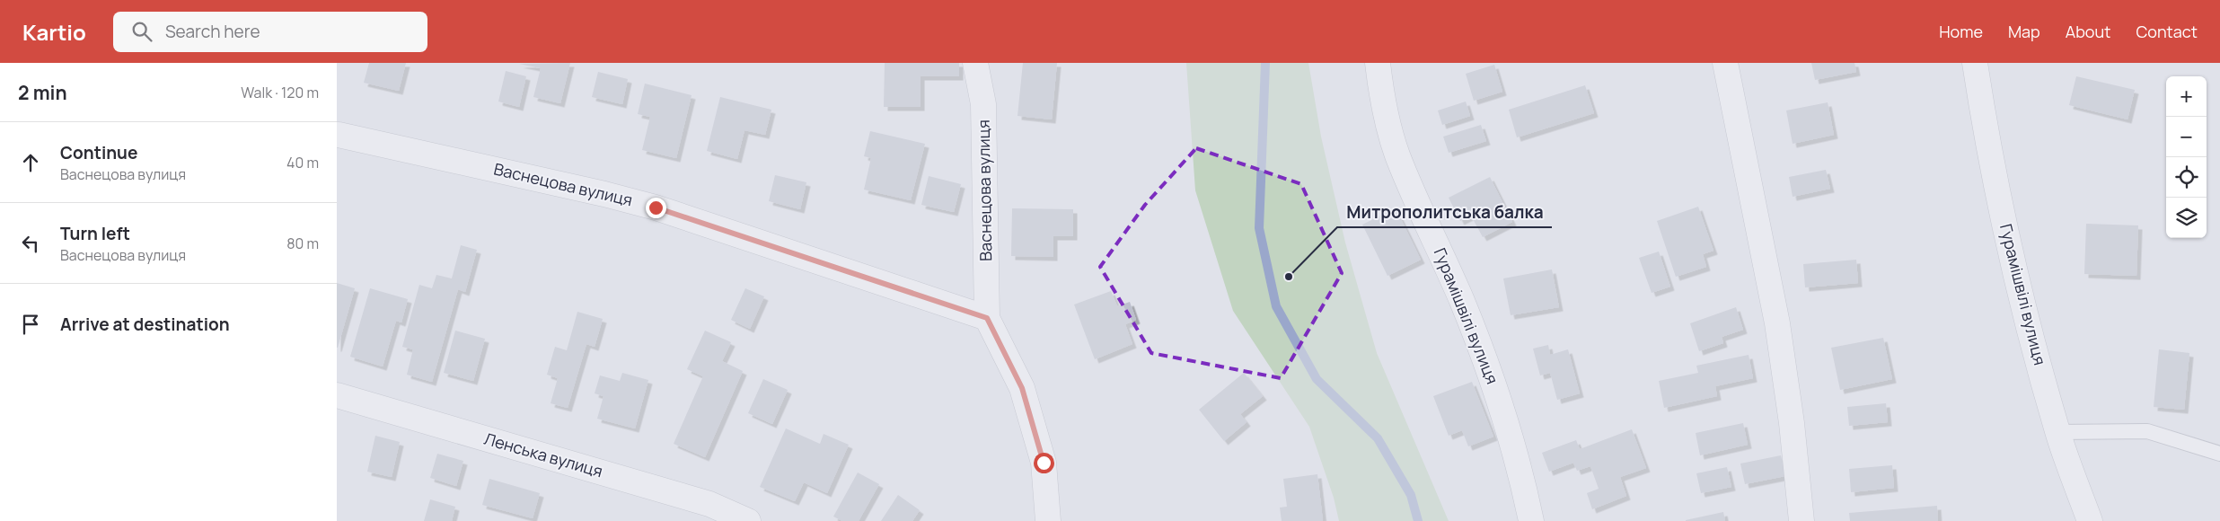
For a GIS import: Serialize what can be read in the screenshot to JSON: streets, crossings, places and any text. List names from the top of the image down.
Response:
{
  "streets": {
    "street": ["Васнецова вулиця", "Гурамішвілі вулиця", "Ленська вулиця"]
  },
  "places": ["Митрополитська балка"],
  "page": {
    "header": "Kartio",
    "search": "Search here",
    "nav": [
      "Home",
      "Map",
      "About",
      "Contact"
    ],
    "heading": ["2 min", "Walk · 120 m"],
    "map_buttons": ["+", "−"],
    "list": [
      ["Continue", "Васнецова вулиця", "40 m"],
      ["Turn left", "Васнецова вулиця", "80 m"],
      "Arrive at destination"
    ]
  }
}
